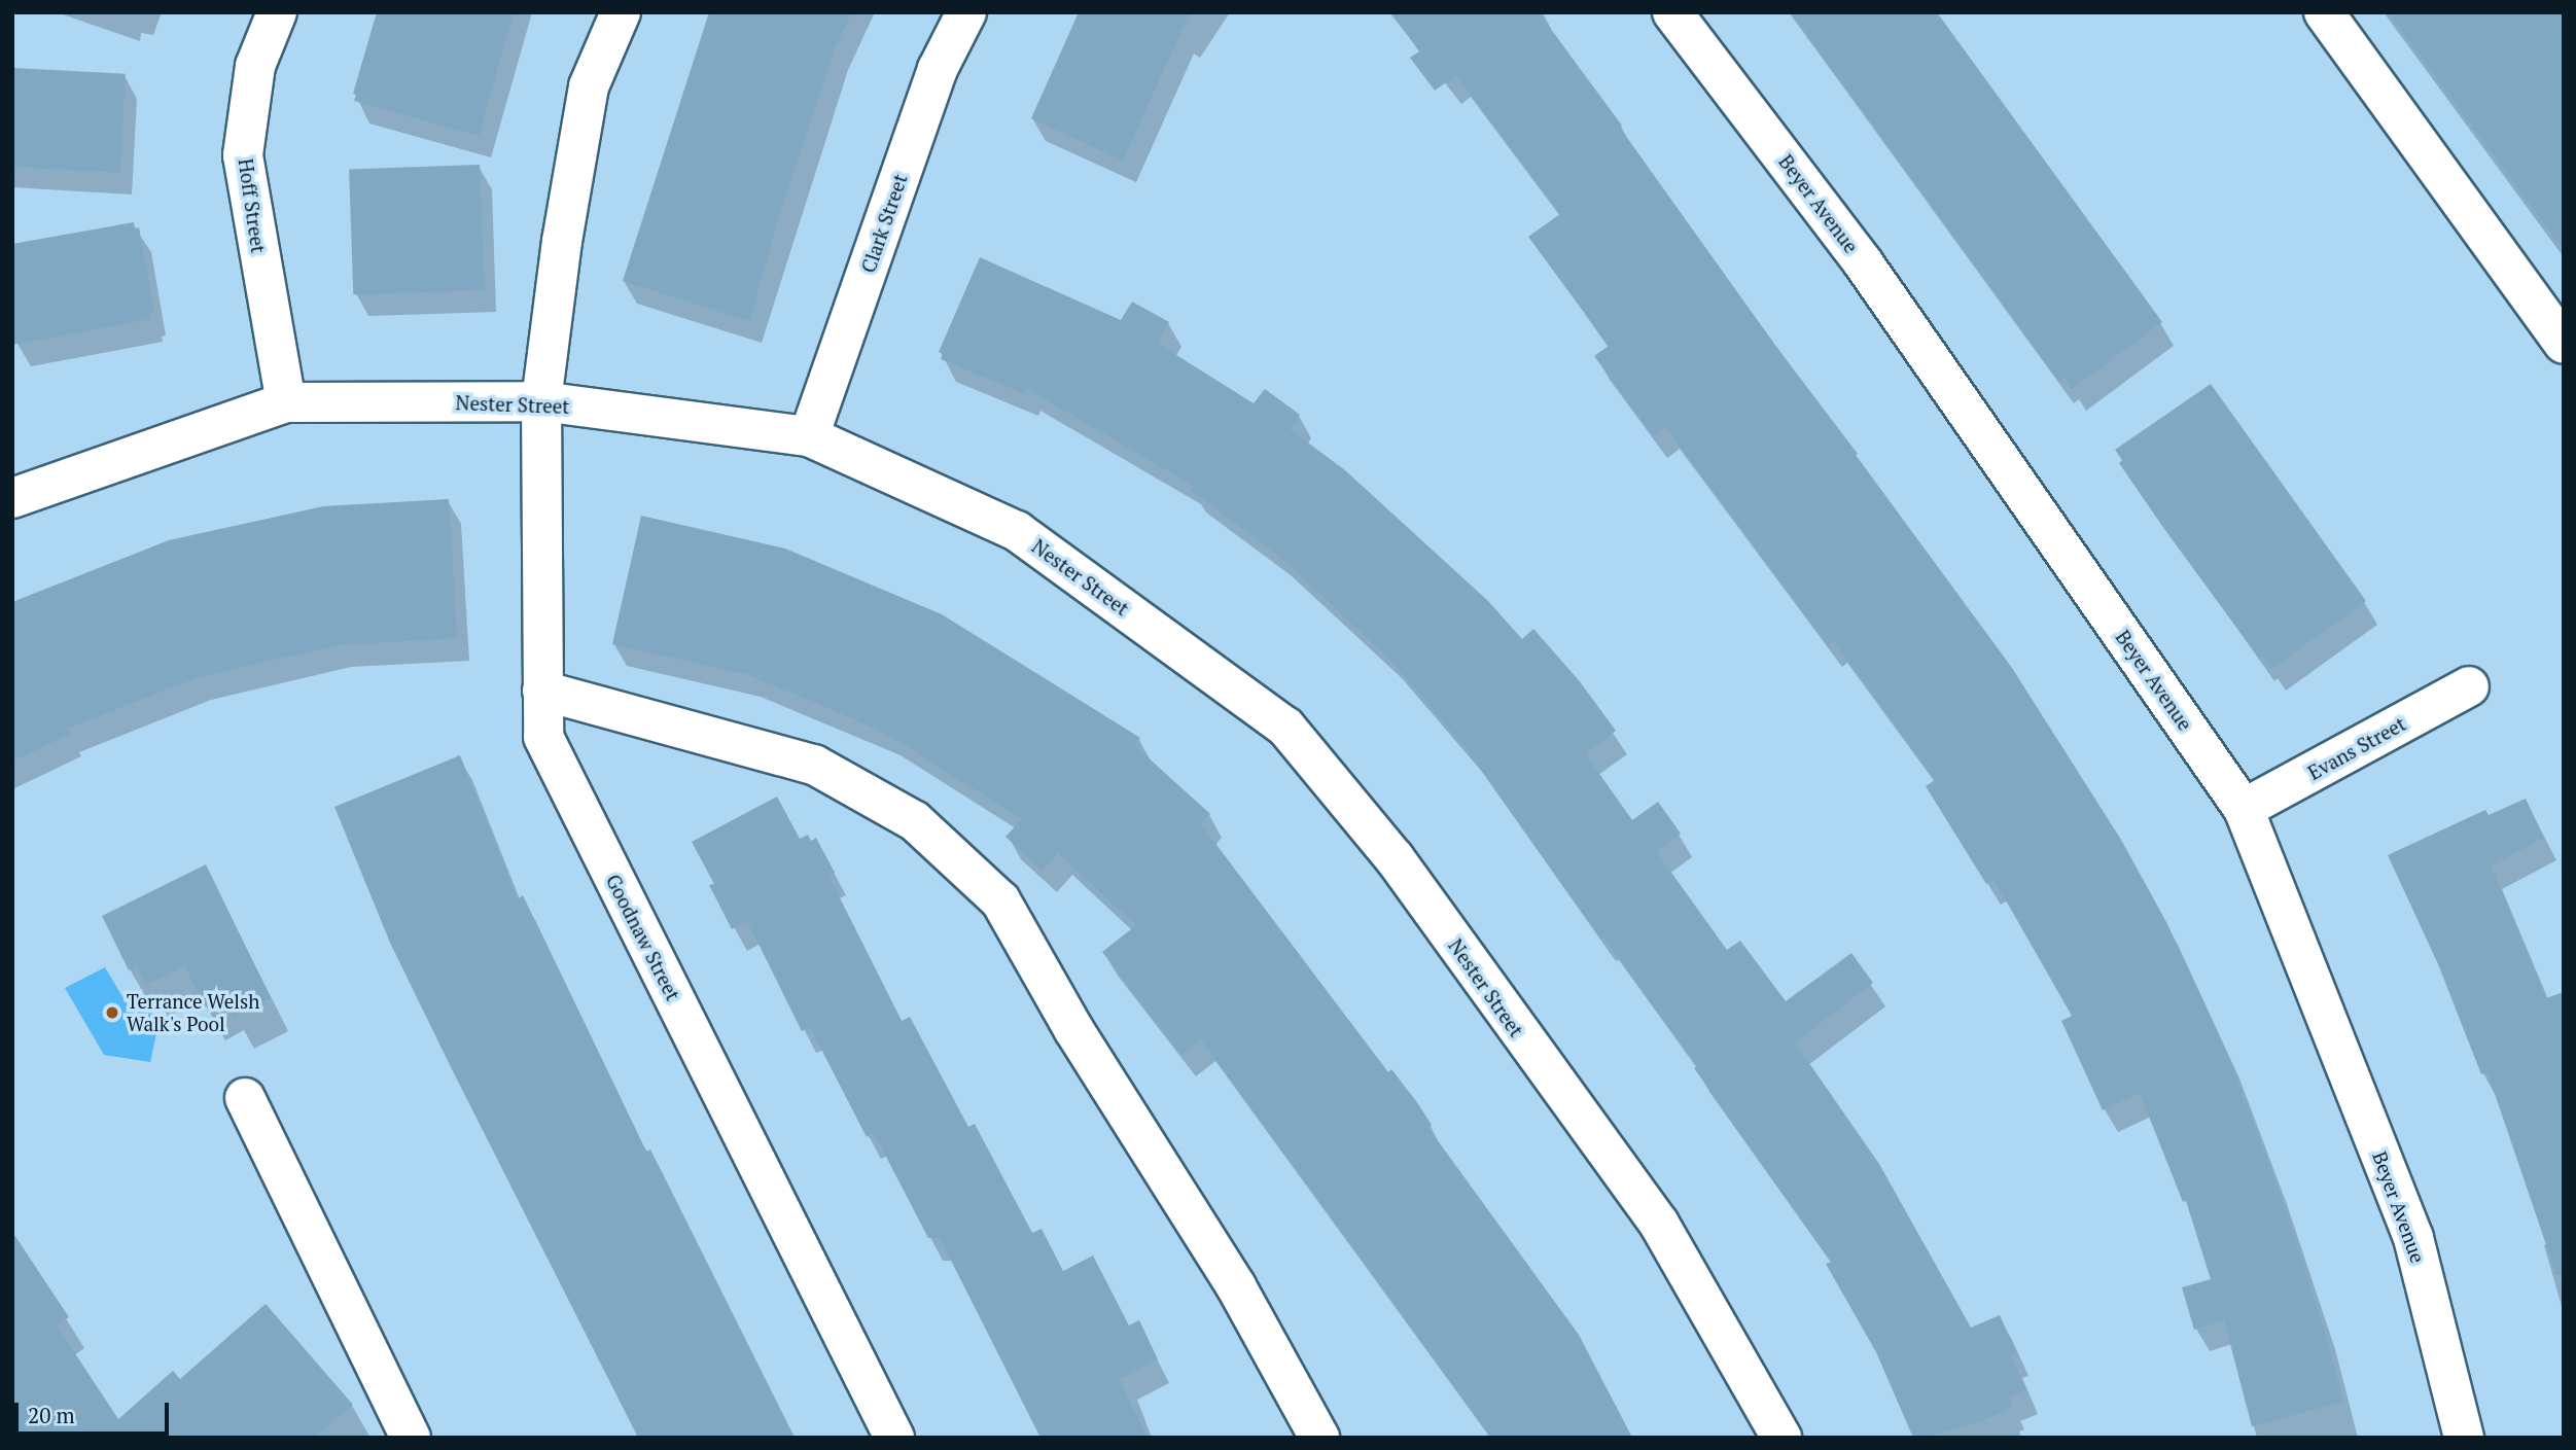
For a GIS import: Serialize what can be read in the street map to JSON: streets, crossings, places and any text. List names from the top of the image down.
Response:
{
  "streets": {
    "street": [
      "Beyer Avenue",
      "Hoff Street",
      "Clark Street",
      "Nester Street",
      "Evans Street",
      "Goodnaw Street"
    ]
  },
  "crossings": [
    ["Beyer Avenue", "Evans Street"],
    ["Hoff Street", "Nester Street"],
    ["Clark Street", "Nester Street"],
    ["Nester Street", "Goodnaw Street"]
  ],
  "places": ["Terrance Welsh Walk's Pool"],
  "scale_bar": "20 m"
}
